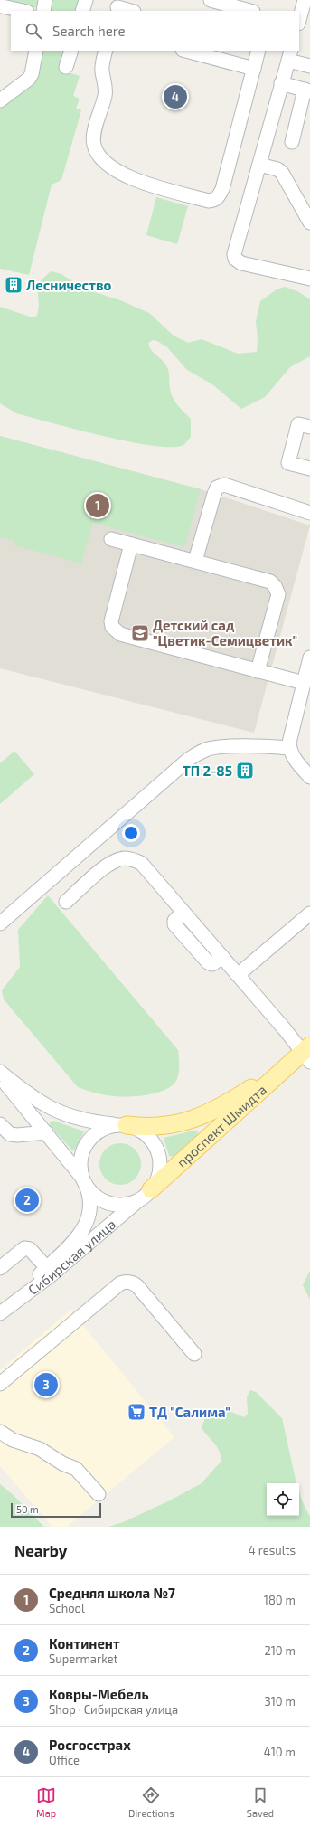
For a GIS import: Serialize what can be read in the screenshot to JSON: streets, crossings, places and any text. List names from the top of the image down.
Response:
{
  "streets": {
    "main road": ["проспект Шмидта"],
    "street": ["Сибирская улица"]
  },
  "crossings": [
    ["проспект Шмидта", "Сибирская улица"]
  ],
  "places": {
    "building": ["Лесничество", "ТП 2-85"],
    "school or university": ["Детский сад \"Цветик-Семицветик\""],
    "supermarket": ["ТД \"Салима\""]
  },
  "scale_bar": "50 m",
  "page": {
    "search": "Search here",
    "pins": [
      "4",
      "1",
      "2",
      "3"
    ],
    "scale": "50 m",
    "heading": ["Nearby", "4 results"],
    "list": [
      {
        "mark": "1",
        "name": "Средняя школа №7",
        "note": "School",
        "value": "180 m"
      },
      {
        "mark": "2",
        "name": "Континент",
        "note": "Supermarket",
        "value": "210 m"
      },
      {
        "mark": "3",
        "name": "Ковры-Мебель",
        "note": "Shop · Сибирская улица",
        "value": "310 m"
      },
      {
        "mark": "4",
        "name": "Росгосстрах",
        "note": "Office",
        "value": "410 m"
      }
    ],
    "nav": ["Map", "Directions", "Saved"]
  }
}
